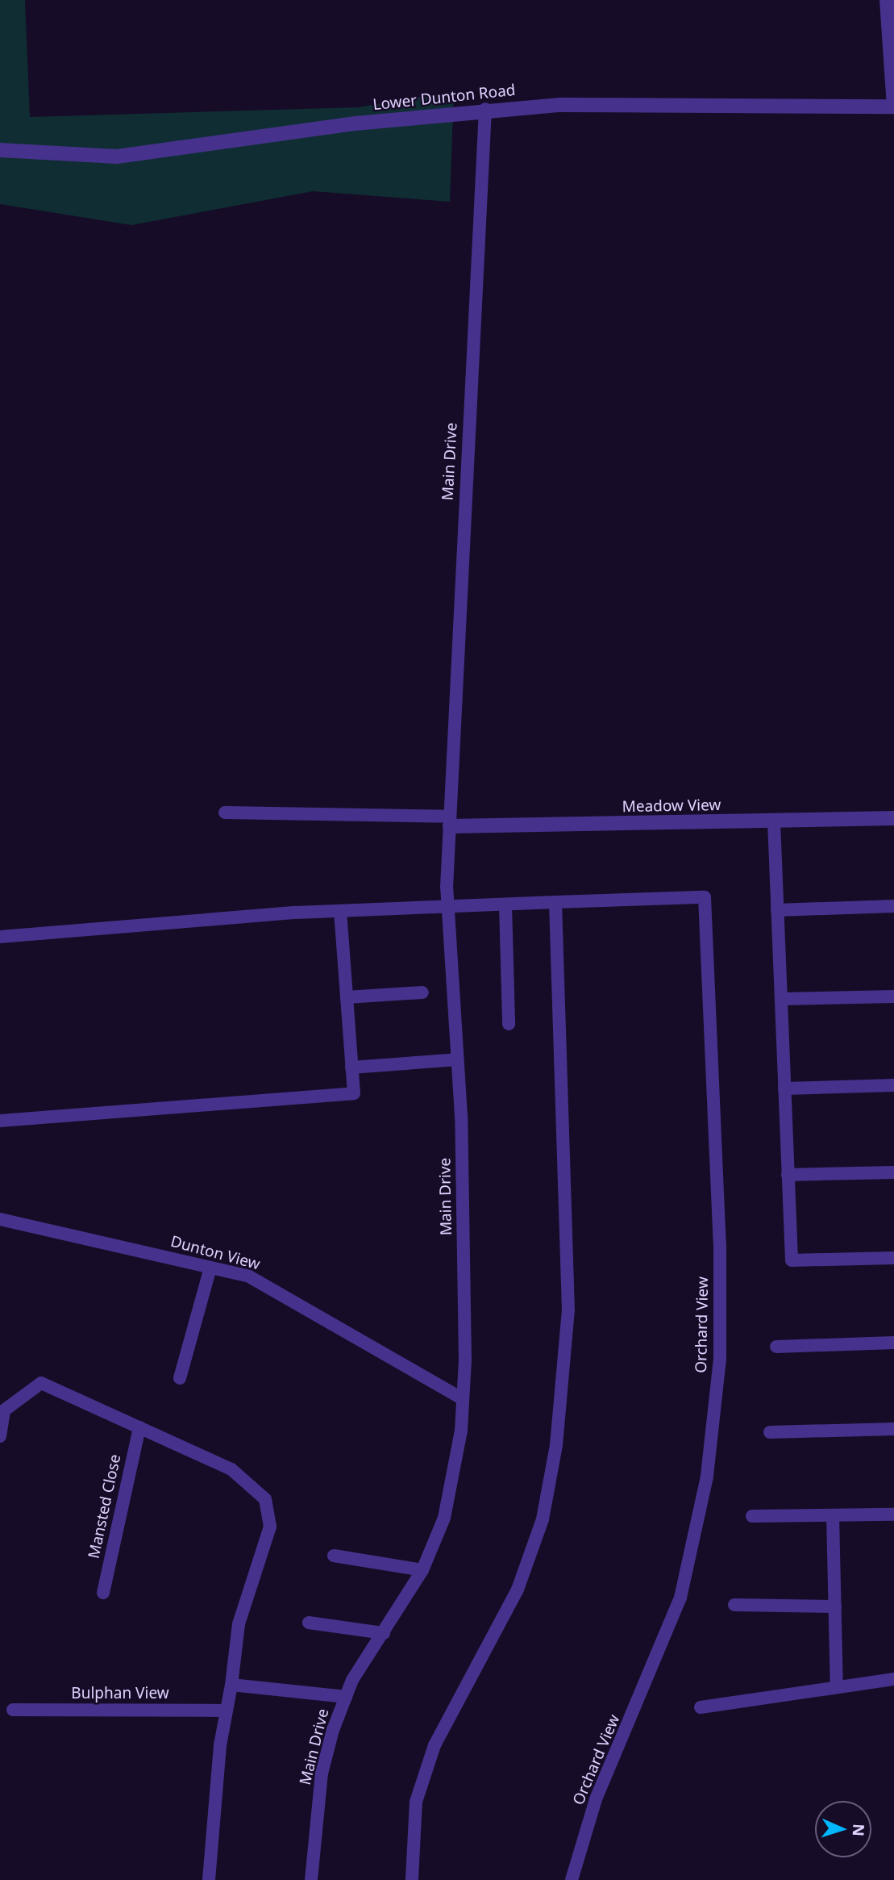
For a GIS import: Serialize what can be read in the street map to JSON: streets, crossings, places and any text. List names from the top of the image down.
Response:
{
  "streets": {
    "street": ["Lower Dunton Road", "Meadow View"],
    "lane": [
      "Main Drive",
      "Dunton View",
      "Orchard View",
      "Mansted Close",
      "Bulphan View"
    ]
  },
  "crossings": [
    ["Lower Dunton Road", "Main Drive"],
    ["Main Drive", "Meadow View"],
    ["Main Drive", "Dunton View"],
    ["Main Drive", "Orchard View"]
  ],
  "north": "right"
}
